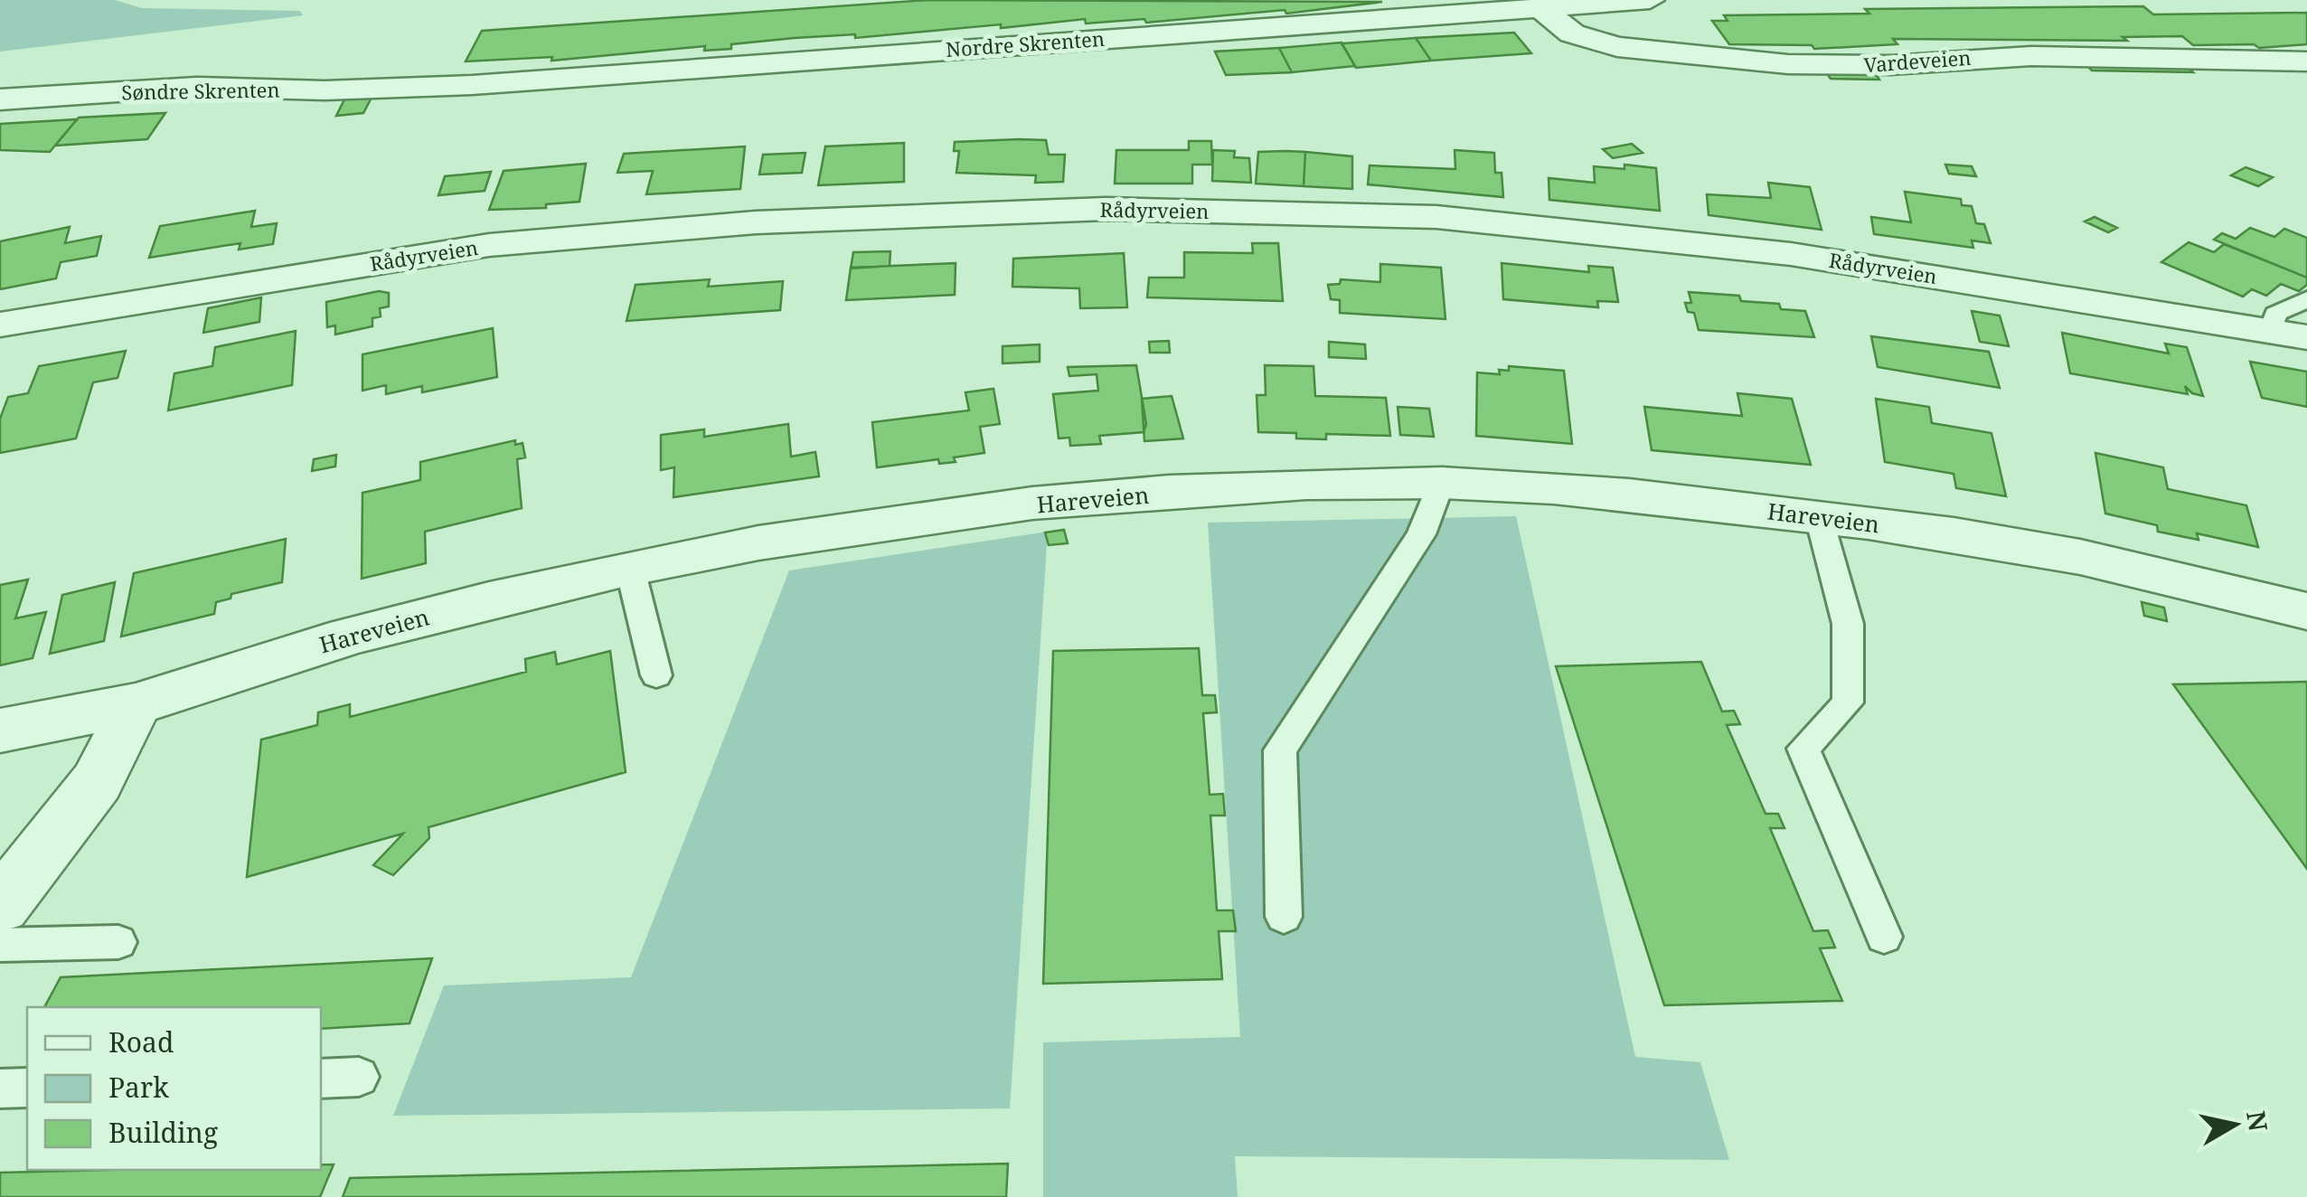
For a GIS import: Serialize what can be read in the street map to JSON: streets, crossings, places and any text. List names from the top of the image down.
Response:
{
  "streets": {
    "street": [
      "Nordre Skrenten",
      "Vardeveien",
      "Søndre Skrenten",
      "Rådyrveien",
      "Hareveien"
    ]
  },
  "crossings": [
    ["Nordre Skrenten", "Vardeveien"],
    ["Nordre Skrenten", "Søndre Skrenten"]
  ],
  "legend": ["Road", "Park", "Building"],
  "north": "right"
}
